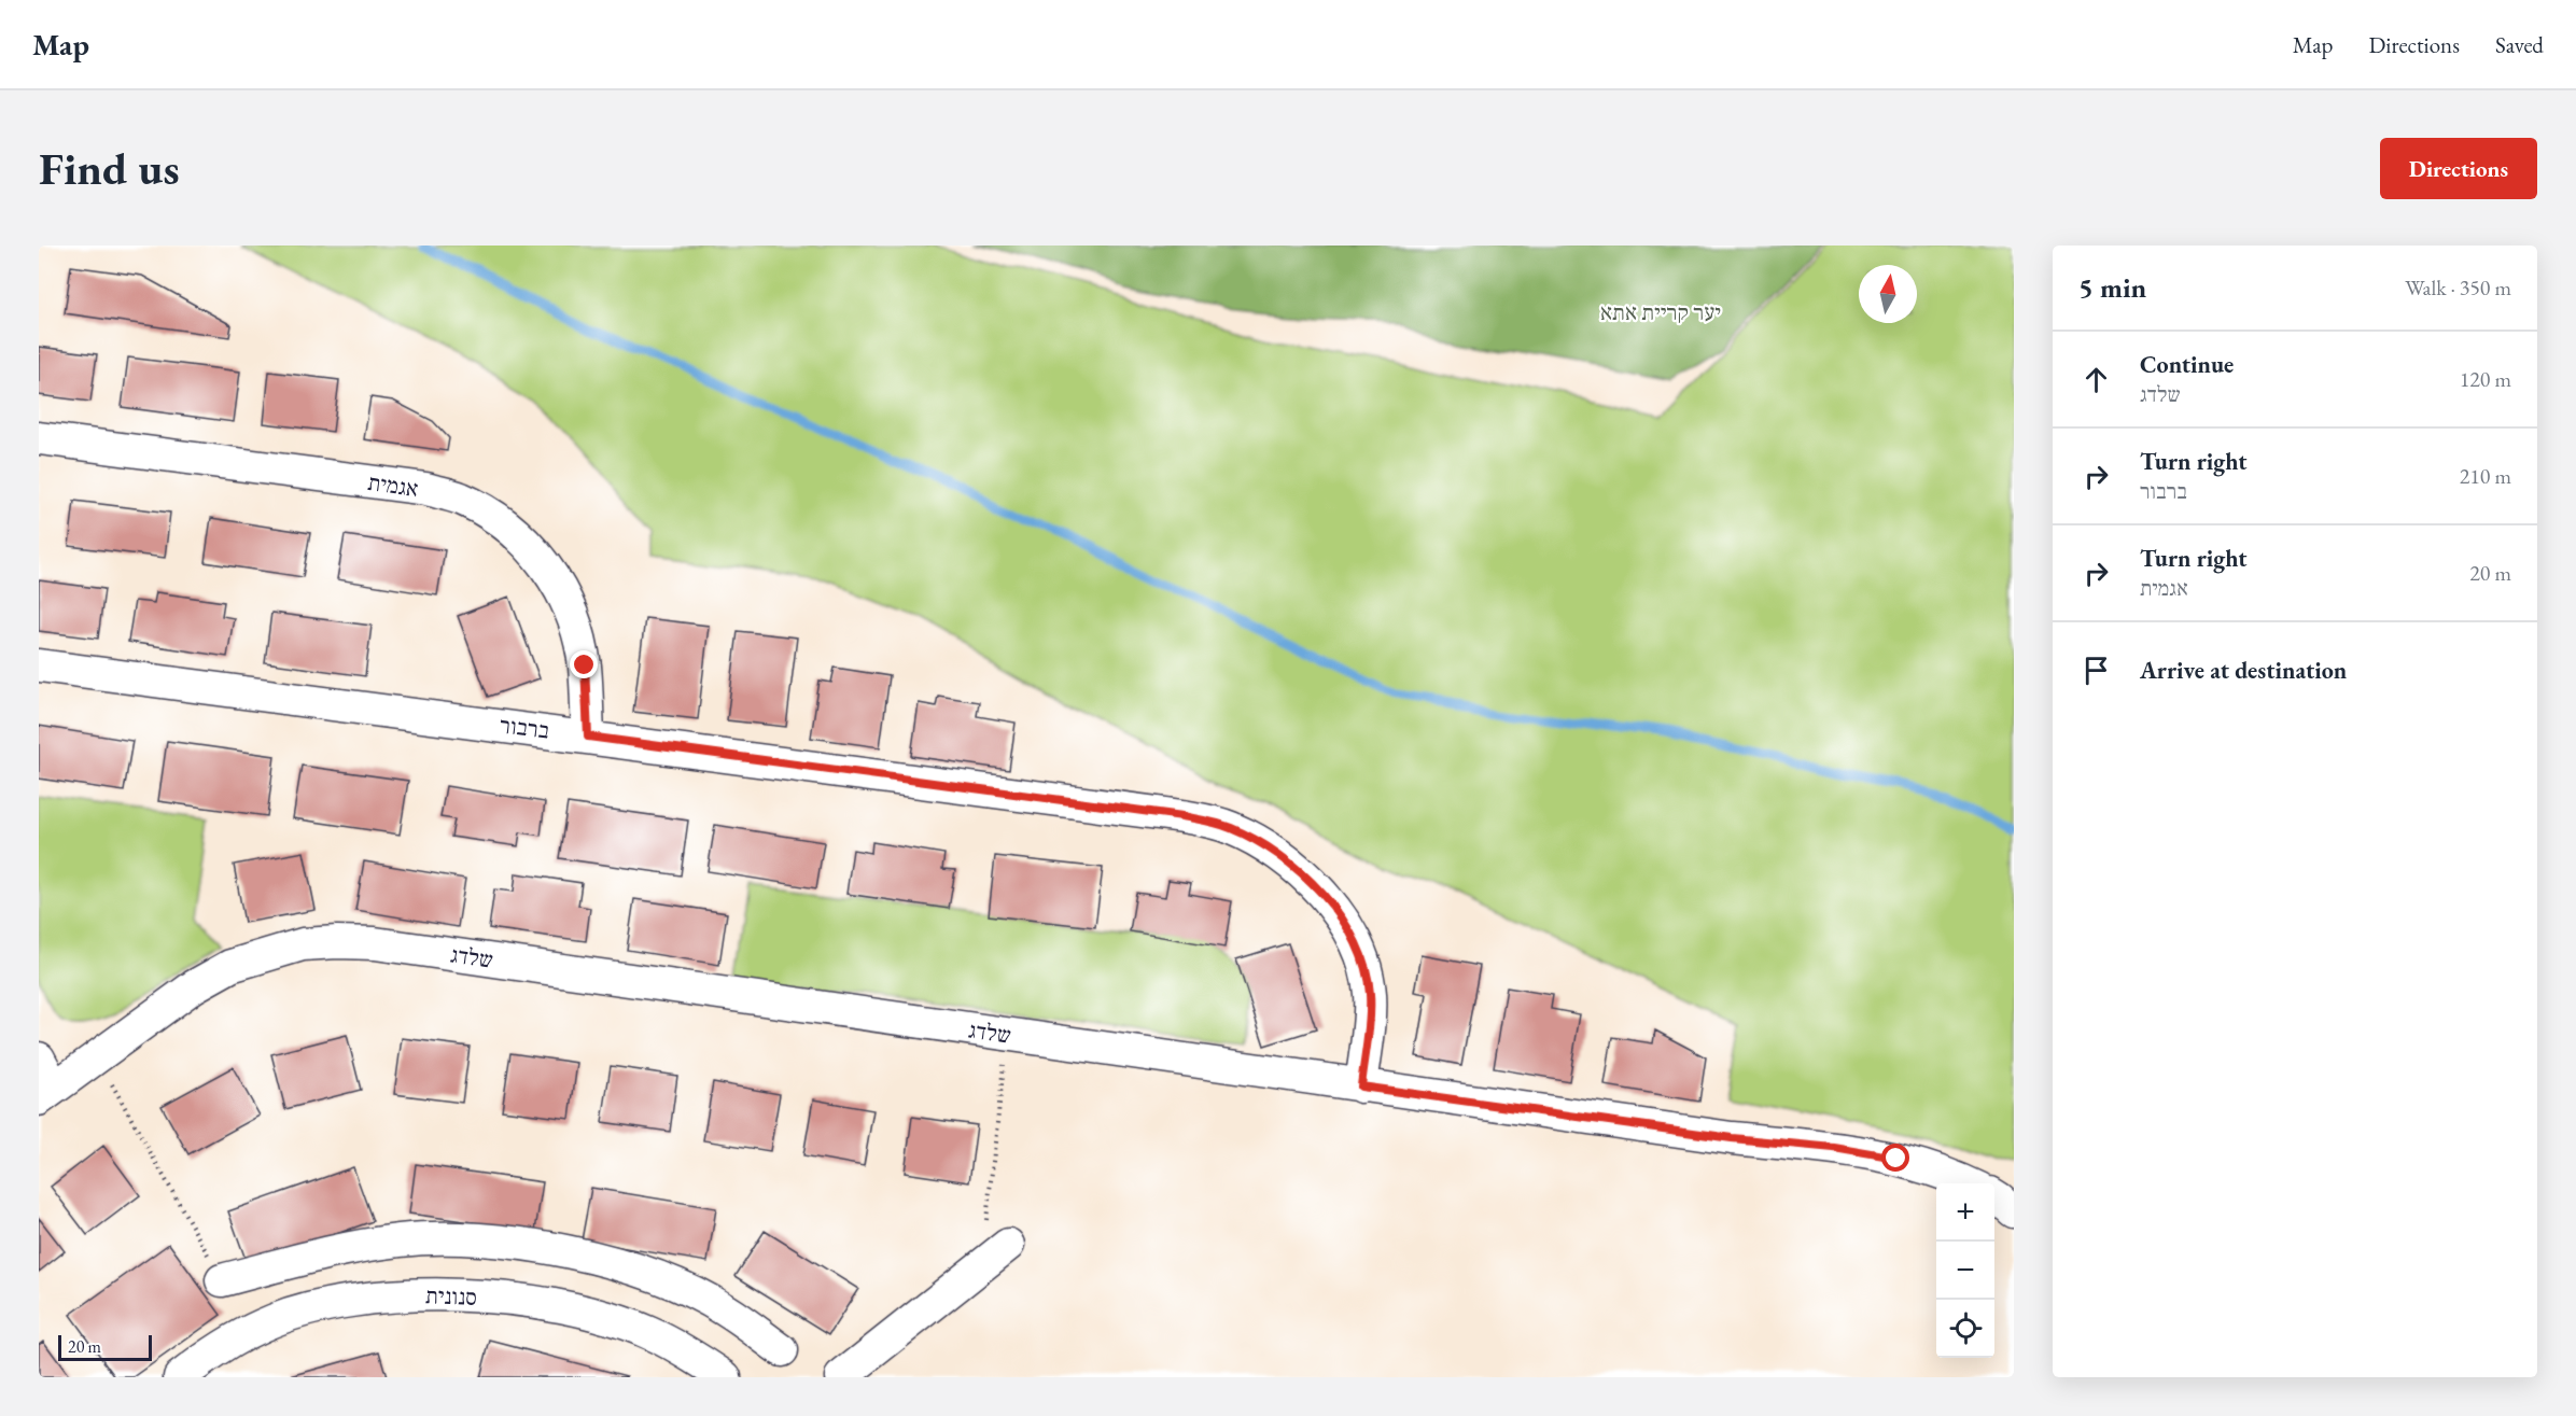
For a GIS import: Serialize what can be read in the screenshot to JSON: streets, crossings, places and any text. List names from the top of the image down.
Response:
{
  "streets": {
    "street": [
      "אגמית",
      "ברבור",
      "שלדג",
      "סנונית"
    ]
  },
  "crossings": [
    ["אגמית", "ברבור"],
    ["ברבור", "שלדג"]
  ],
  "parks": ["יער קריית אתא"],
  "scale_bar": "20 m",
  "north": "top",
  "page": {
    "header": "Map",
    "nav": ["Map", "Directions", "Saved"],
    "buttons": "Directions",
    "title": "Find us",
    "heading": ["5 min", "Walk · 350 m"],
    "list": [
      ["Continue", "שלדג", "120 m"],
      ["Turn right", "ברבור", "210 m"],
      ["Turn right", "אגמית", "20 m"],
      "Arrive at destination"
    ],
    "map_buttons": ["+", "−"],
    "scale": "20 m"
  }
}
